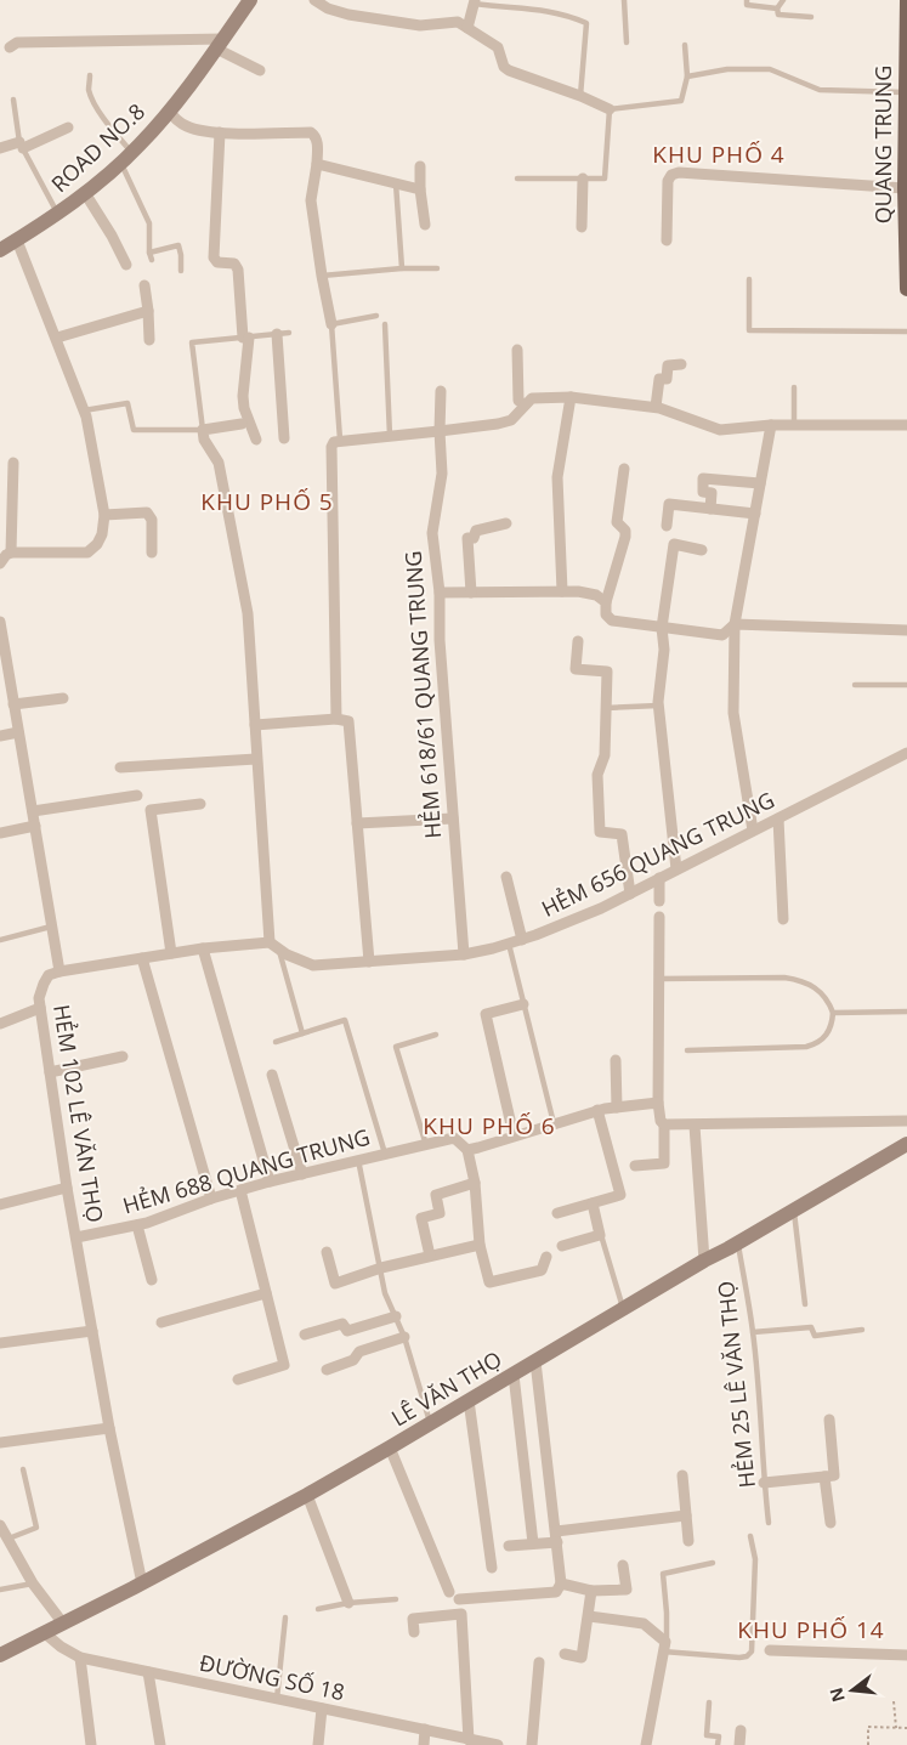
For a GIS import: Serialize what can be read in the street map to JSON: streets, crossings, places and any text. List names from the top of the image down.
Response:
{
  "streets": {
    "main road": ["QUANG TRUNG", "ROAD NO.8", "LÊ VĂN THỌ"],
    "street": [
      "HẺM 618/61 QUANG TRUNG",
      "HẺM 656 QUANG TRUNG",
      "HẺM 102 LÊ VĂN THỌ",
      "HẺM 688 QUANG TRUNG",
      "ĐƯỜNG SỐ 18"
    ],
    "lane": ["HẺM 25 LÊ VĂN THỌ"]
  },
  "crossings": [
    ["HẺM 618/61 QUANG TRUNG", "HẺM 656 QUANG TRUNG"],
    ["HẺM 102 LÊ VĂN THỌ", "HẺM 688 QUANG TRUNG"],
    ["HẺM 102 LÊ VĂN THỌ", "LÊ VĂN THỌ"],
    ["HẺM 25 LÊ VĂN THỌ", "LÊ VĂN THỌ"],
    ["LÊ VĂN THỌ", "ĐƯỜNG SỐ 18"]
  ],
  "districts": [
    "KHU PHỐ 4",
    "KHU PHỐ 5",
    "KHU PHỐ 6",
    "KHU PHỐ 14"
  ],
  "north": "left"
}
